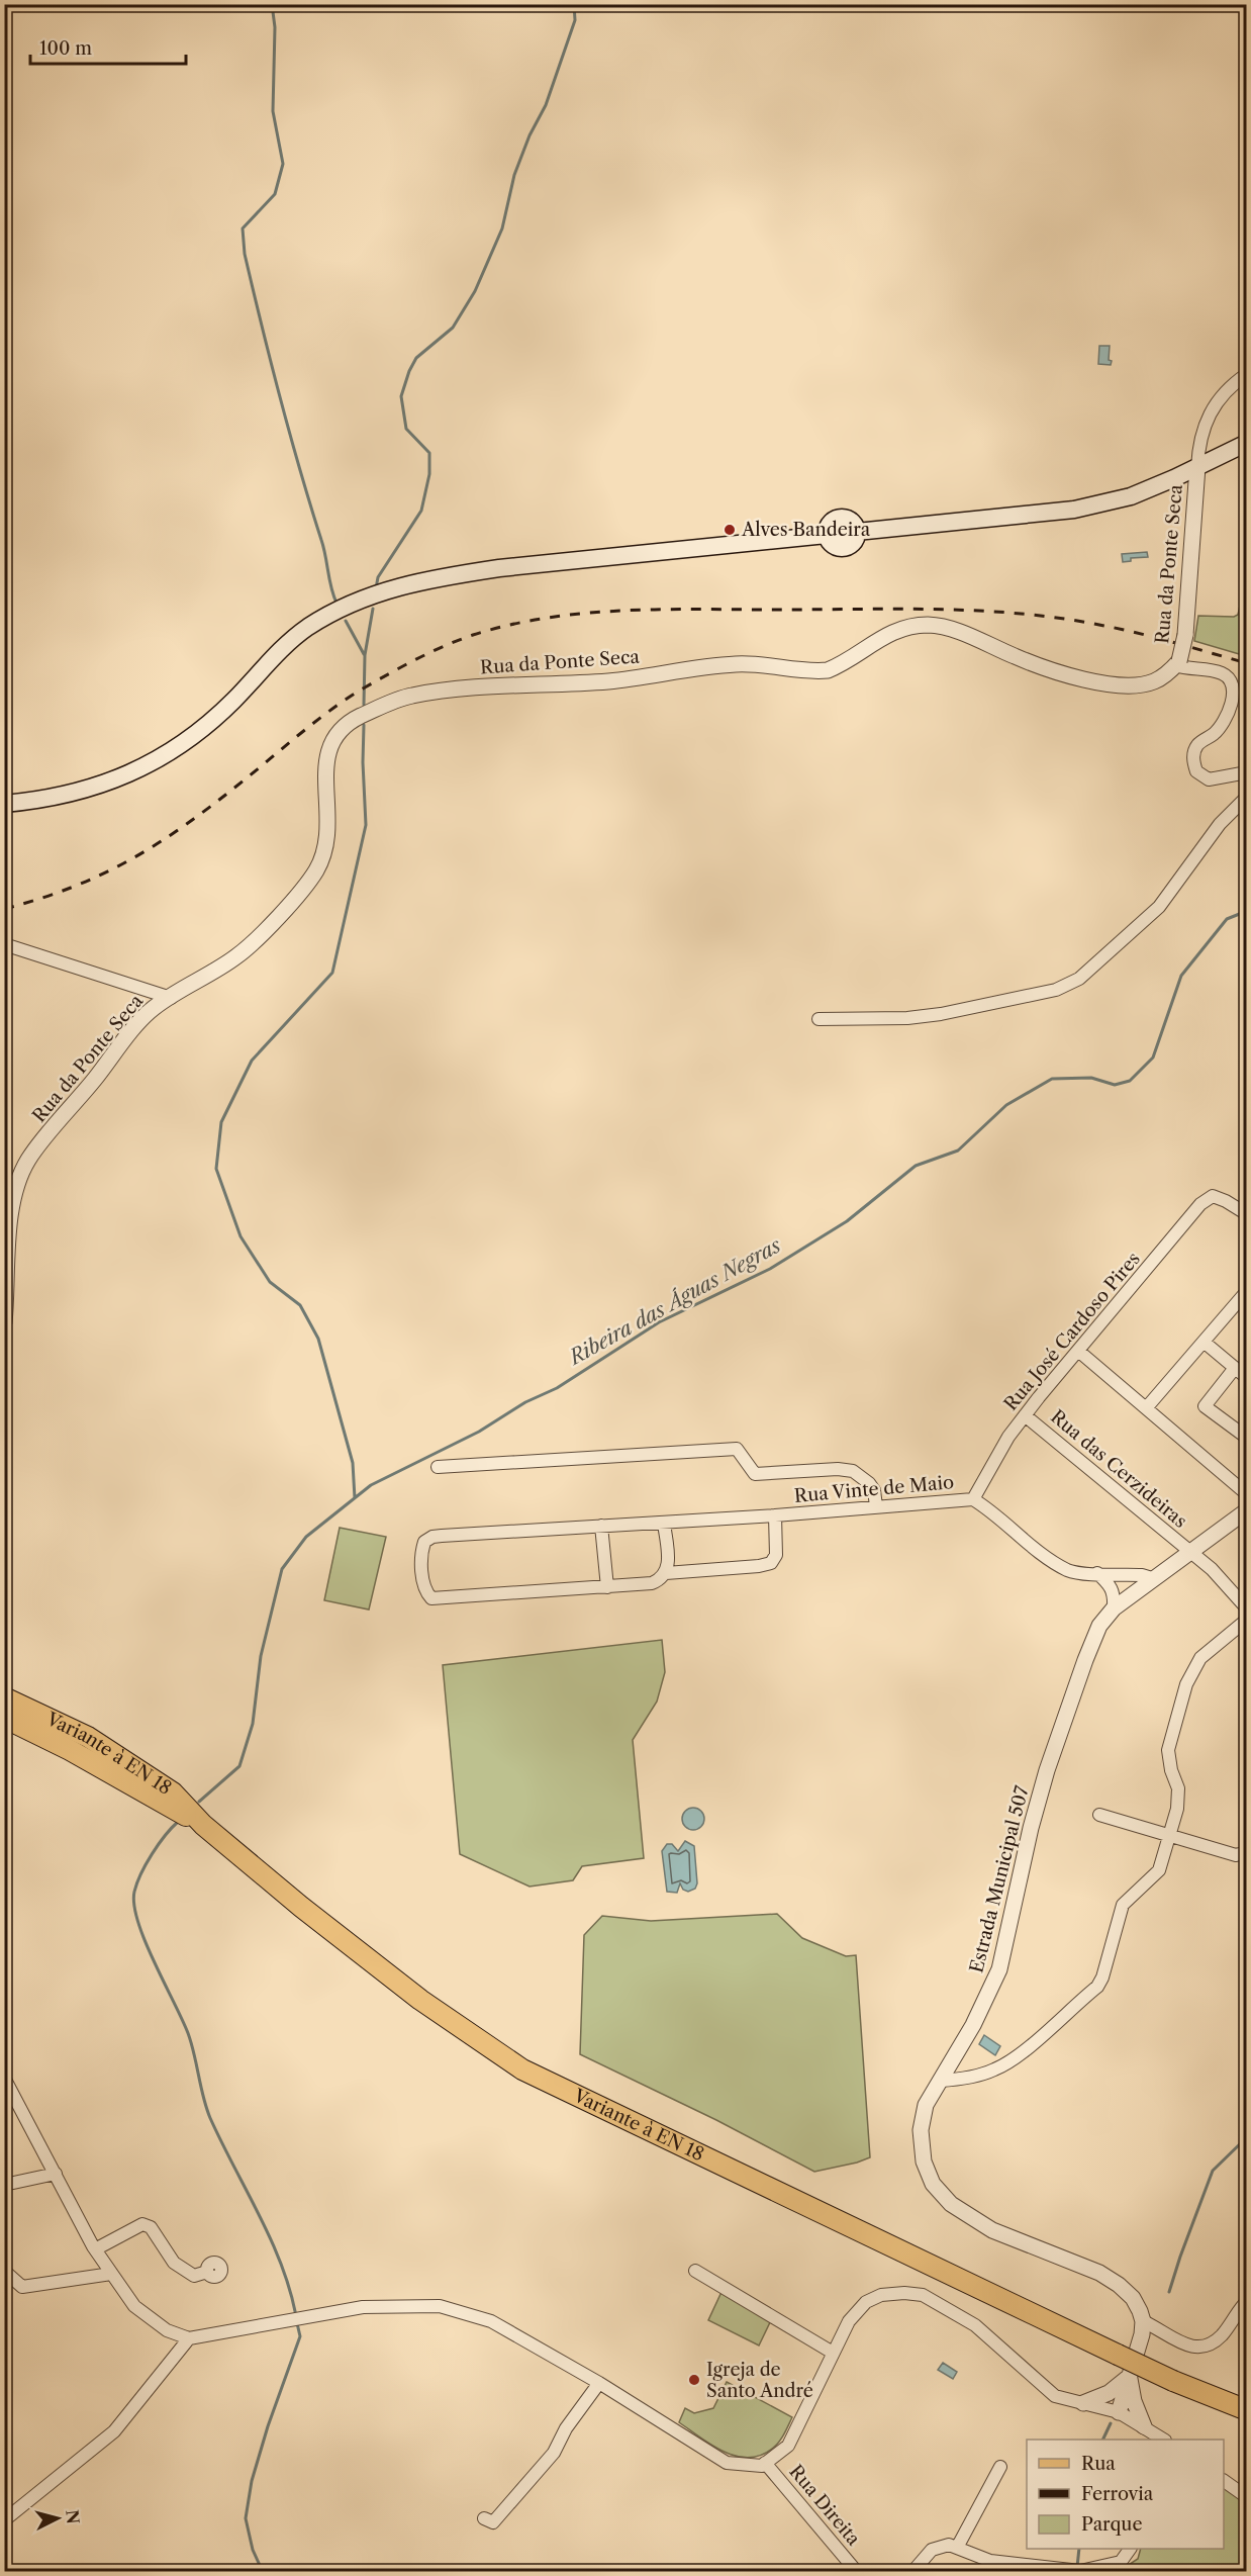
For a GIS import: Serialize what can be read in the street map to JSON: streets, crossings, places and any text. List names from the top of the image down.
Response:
{
  "streets": {
    "main road": ["Variante à EN 18"],
    "street": [
      "Rua da Ponte Seca",
      "Rua José Cardoso Pires",
      "Rua das Cerzideiras",
      "Rua Vinte de Maio",
      "Estrada Municipal 507",
      "Rua Direita"
    ]
  },
  "crossings": [
    ["Rua José Cardoso Pires", "Rua das Cerzideiras"],
    ["Rua José Cardoso Pires", "Rua Vinte de Maio"],
    ["Rua das Cerzideiras", "Estrada Municipal 507"],
    ["Rua Vinte de Maio", "Estrada Municipal 507"]
  ],
  "water": ["Ribeira das Águas Negras"],
  "places": ["Alves Bandeira", "Igreja de Santo André"],
  "legend": ["Rua", "Ferrovia", "Parque"],
  "scale_bar": "100 m",
  "north": "right"
}
